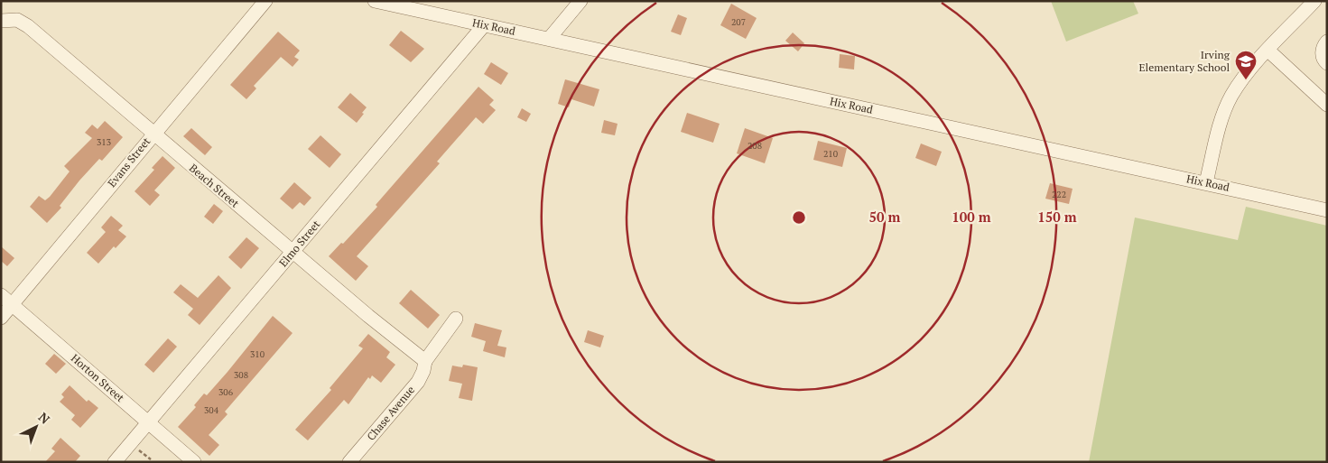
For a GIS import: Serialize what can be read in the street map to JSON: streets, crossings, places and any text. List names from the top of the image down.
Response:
{
  "streets": {
    "street": [
      "Hix Road",
      "Evans Street",
      "Beach Street",
      "Elmo Street",
      "Horton Street",
      "Chase Avenue"
    ]
  },
  "crossings": [
    ["Hix Road", "Elmo Street"],
    ["Evans Street", "Beach Street"],
    ["Evans Street", "Horton Street"],
    ["Beach Street", "Elmo Street"],
    ["Beach Street", "Chase Avenue"],
    ["Elmo Street", "Horton Street"]
  ],
  "places": {
    "school or university": ["Irving Elementary School"]
  },
  "house_numbers": [
    "207",
    "313",
    "208",
    "210",
    "222",
    "310",
    "308",
    "306",
    "304"
  ],
  "north": "top right",
  "rings": ["50 m", "100 m", "150 m"]
}
